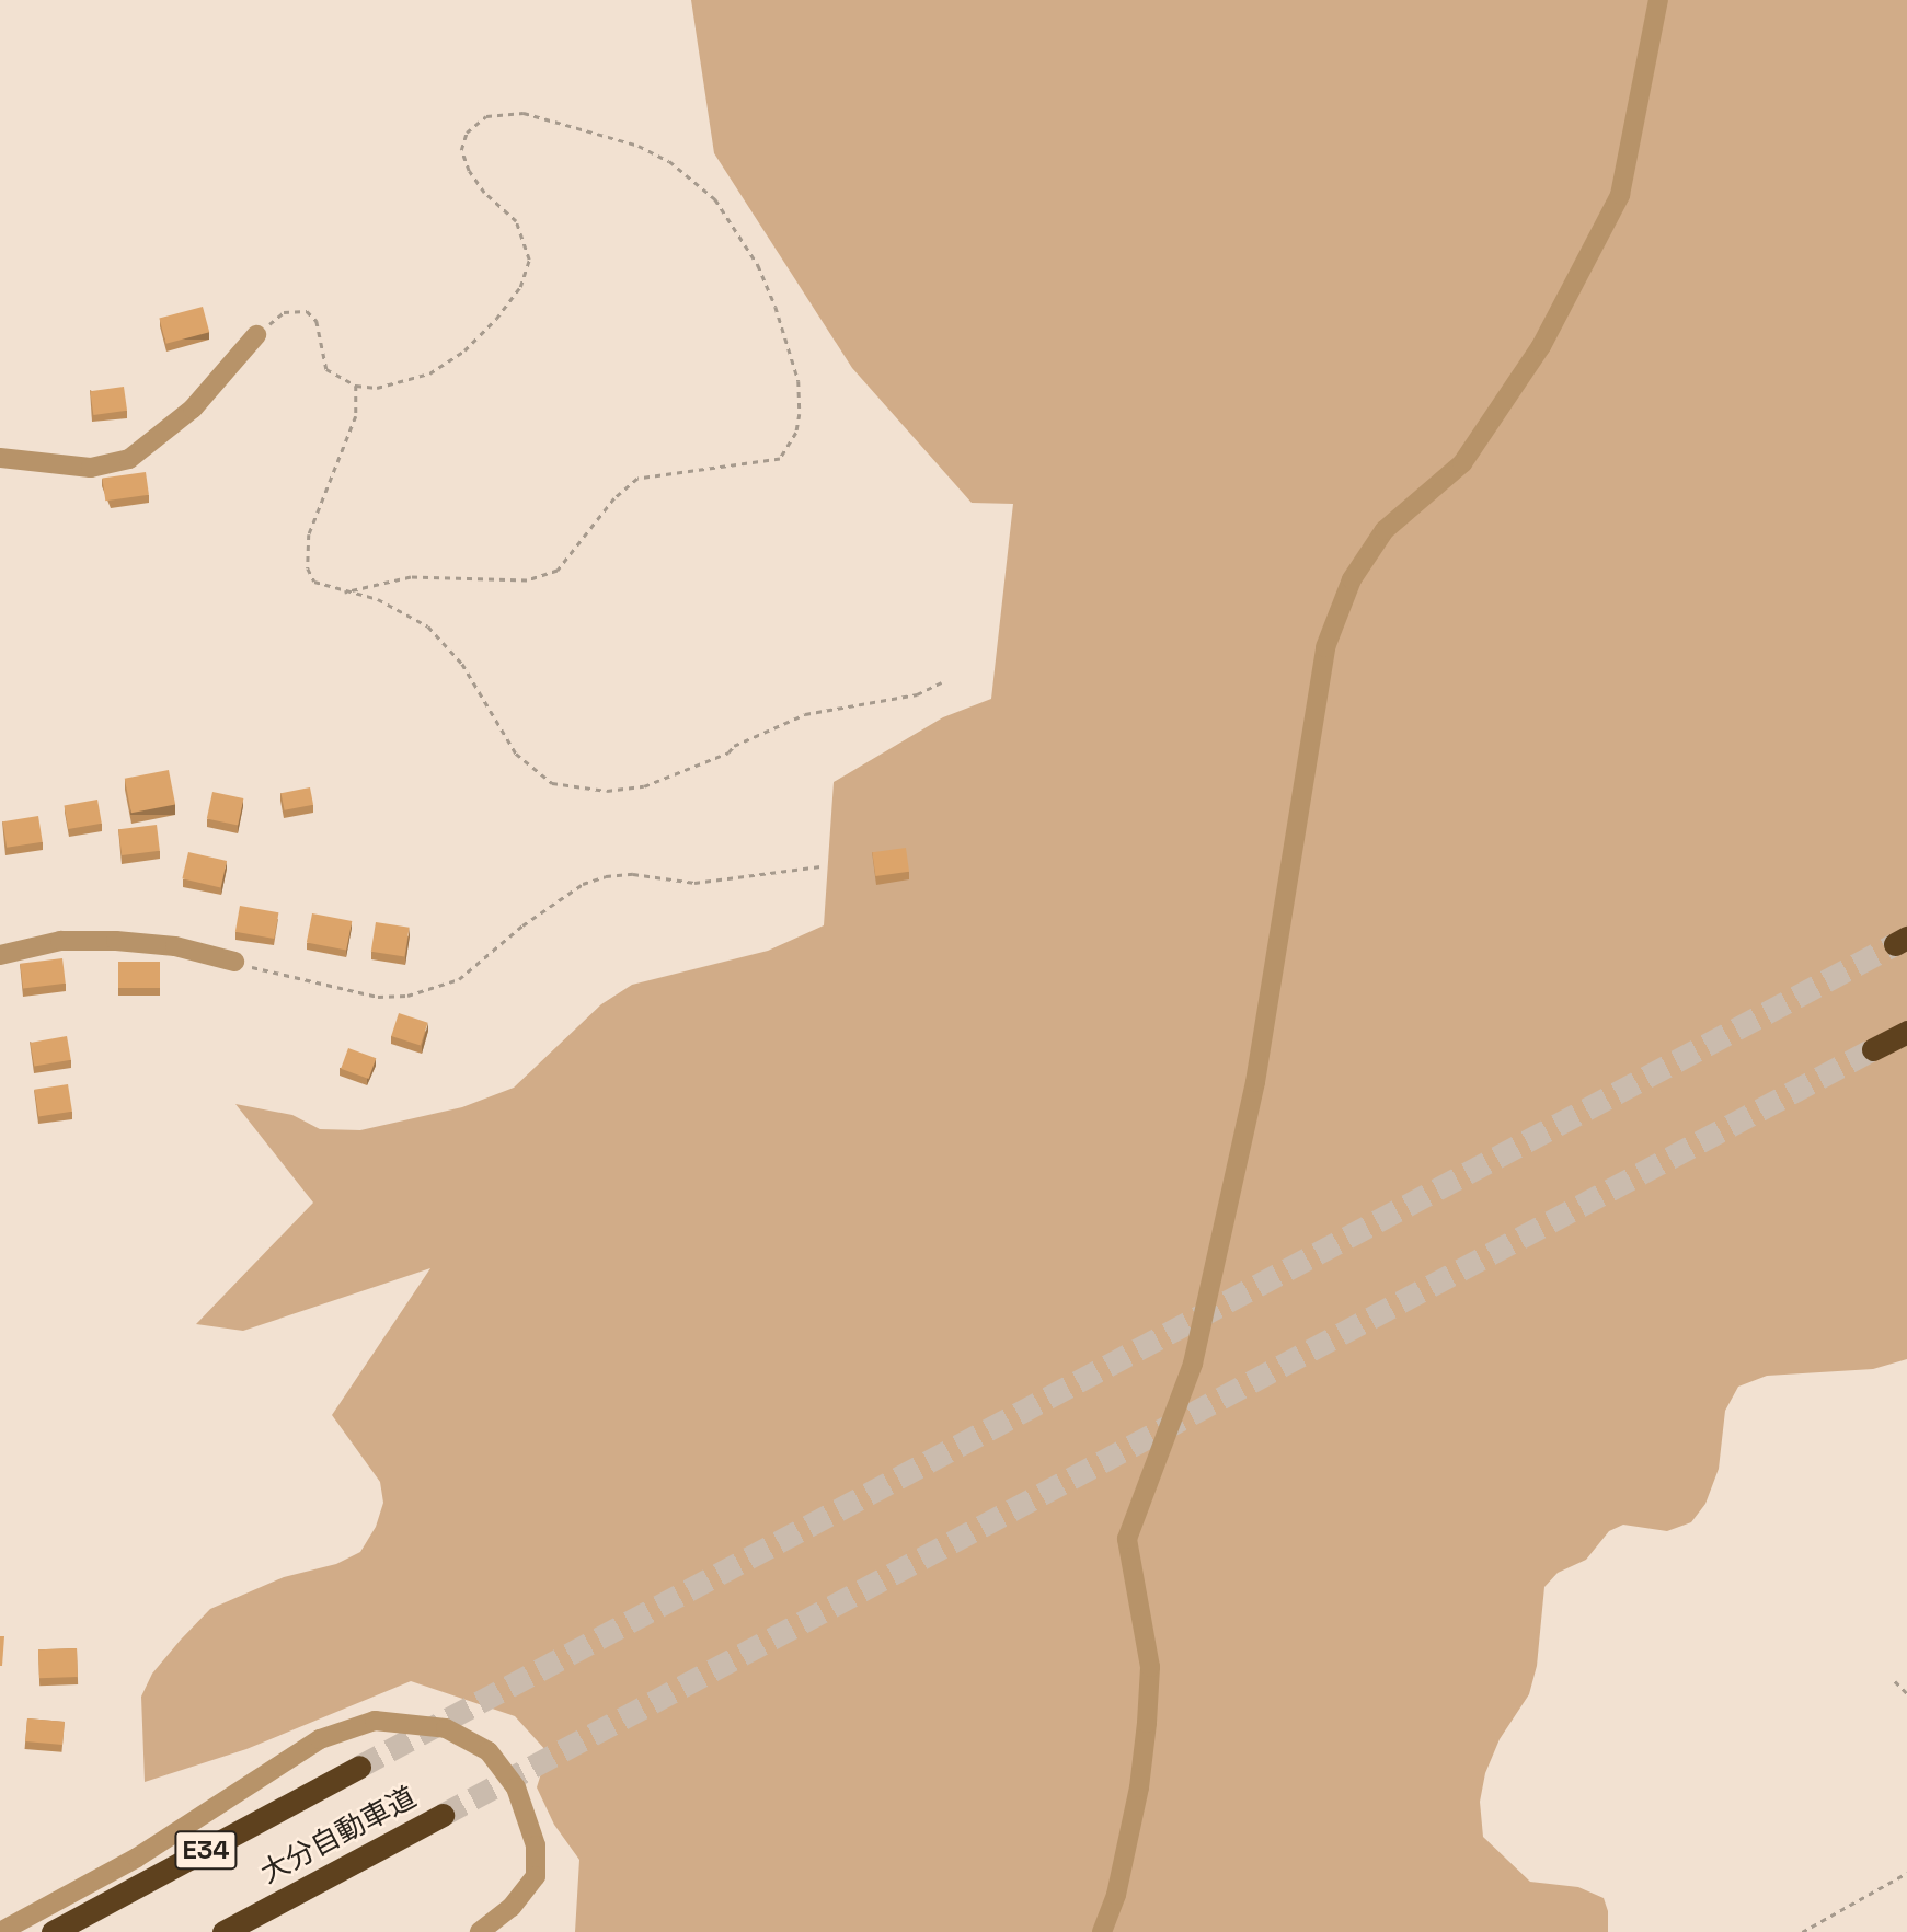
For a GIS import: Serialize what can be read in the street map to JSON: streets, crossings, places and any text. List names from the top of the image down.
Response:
{
  "streets": {
    "highway": ["大分自動車道", "E34"]
  }
}
